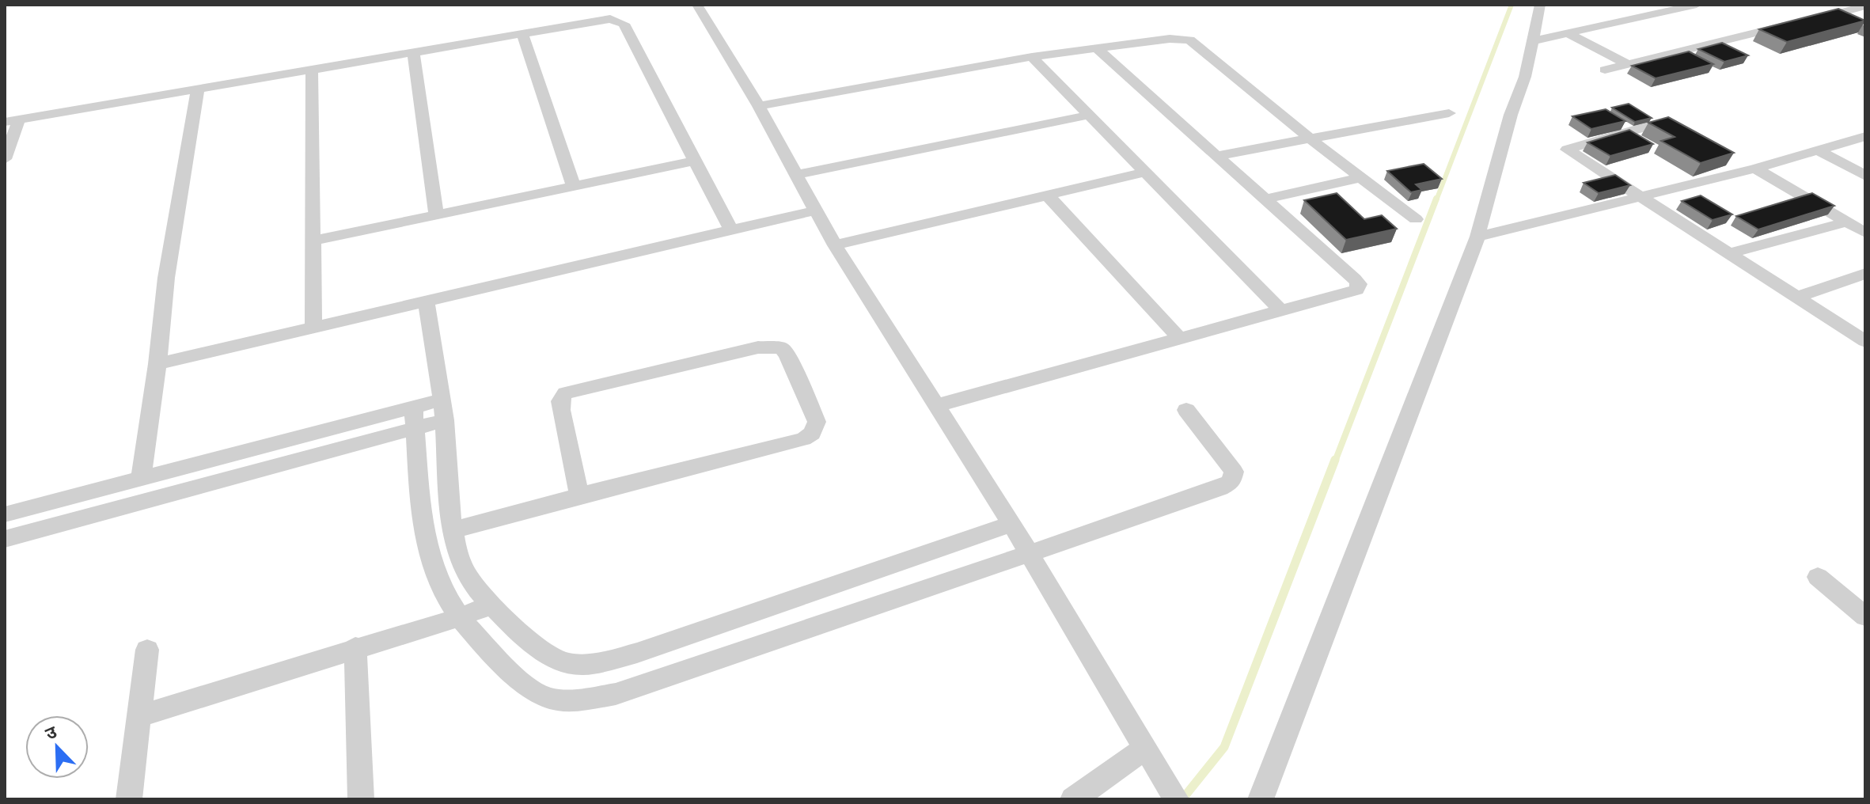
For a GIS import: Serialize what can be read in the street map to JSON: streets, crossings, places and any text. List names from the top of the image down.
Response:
{
  "north": "top left"
}
